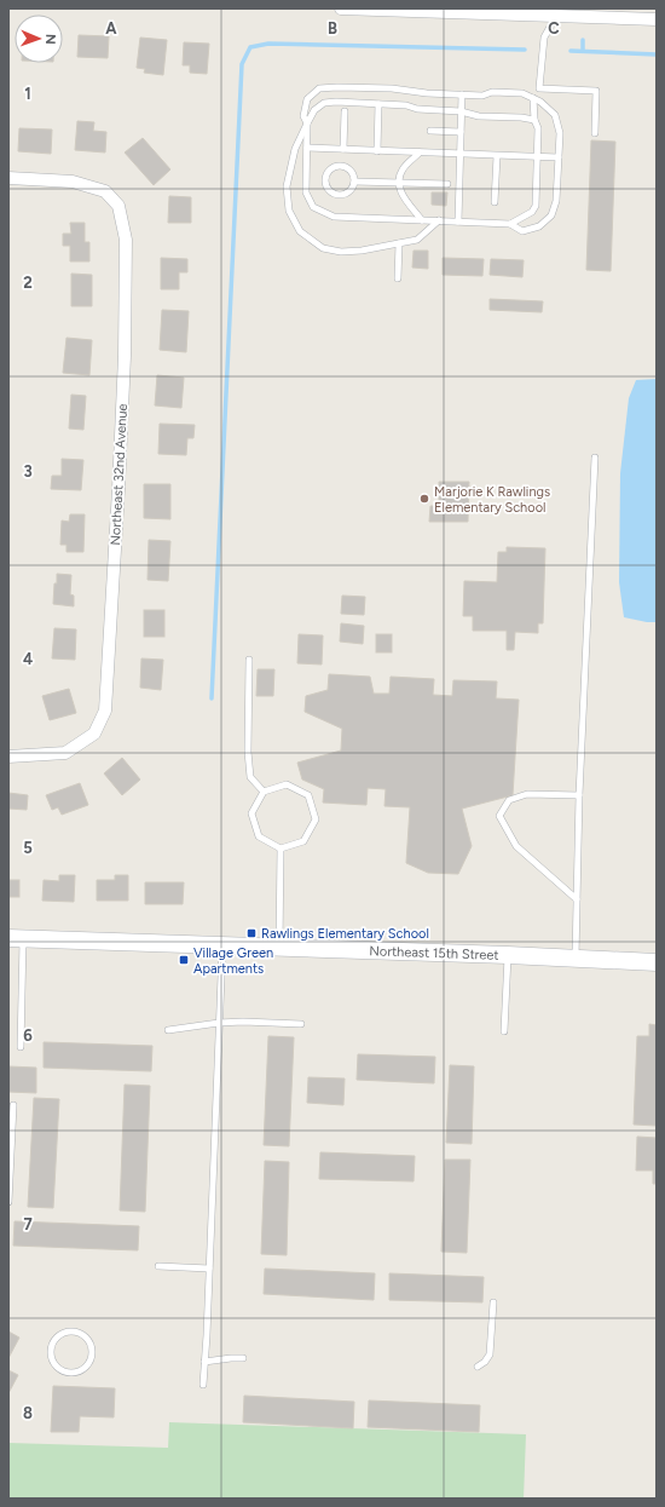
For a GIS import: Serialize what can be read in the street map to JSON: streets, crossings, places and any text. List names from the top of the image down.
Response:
{
  "streets": {
    "street": ["Northeast 32nd Avenue", "Northeast 15th Street"]
  },
  "places": {
    "other": ["Marjorie K Rawlings Elementary School"],
    "transit": ["Rawlings Elementary School", "Village Green Apartments"]
  },
  "north": "right",
  "grid": {
    "columns": ["A", "B", "C"],
    "rows": [
      "1",
      "2",
      "3",
      "4",
      "5",
      "6",
      "7",
      "8"
    ]
  }
}
